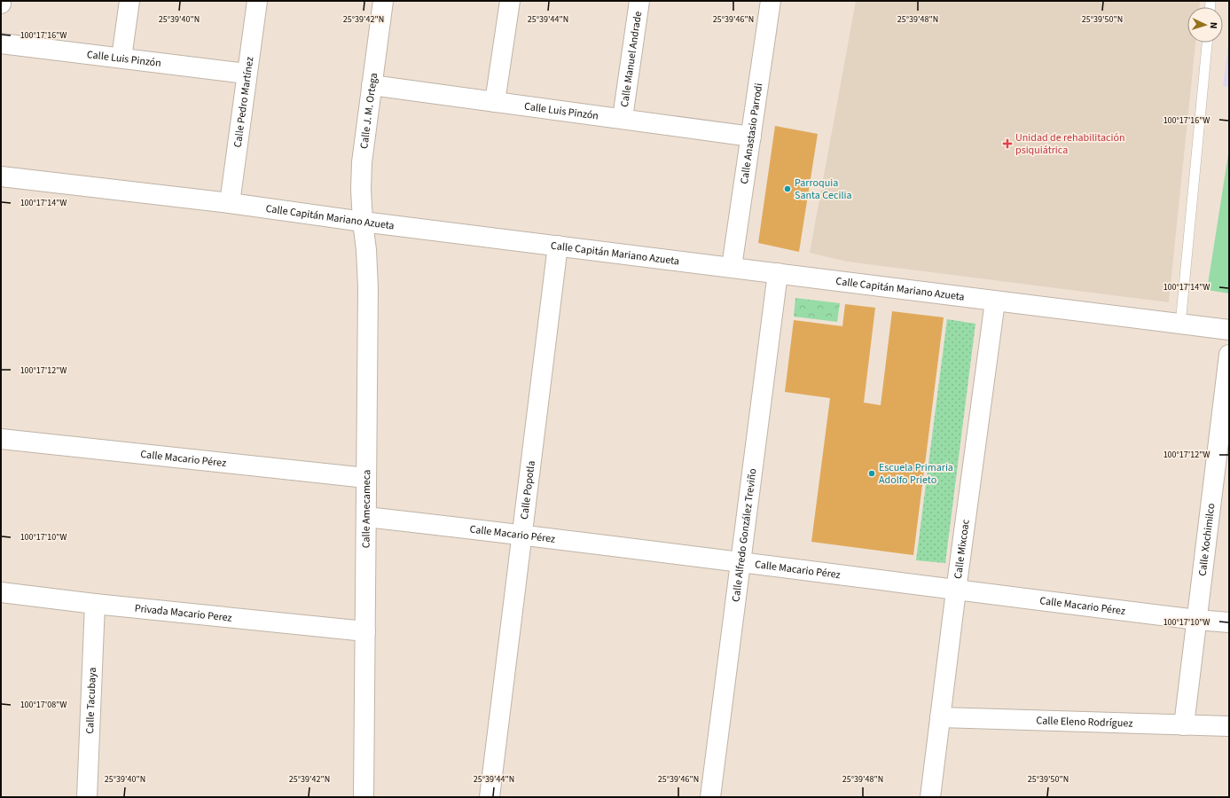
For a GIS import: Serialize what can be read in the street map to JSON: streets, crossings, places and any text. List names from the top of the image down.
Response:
{
  "streets": {
    "street": [
      "Calle Luis Pinzón",
      "Calle Manuel Andrade",
      "Calle Pedro Martínez",
      "Calle J. M. Ortega",
      "Calle Anastasio Parrodi",
      "Calle Capitán Mariano Azueta",
      "Calle Macario Pérez",
      "Calle Popotla",
      "Calle Amecameca",
      "Calle Alfredo González Treviño",
      "Calle Xochimilco",
      "Calle Mixcoac",
      "Privada Macario Perez",
      "Calle Tacubaya",
      "Calle Eleno Rodríguez"
    ]
  },
  "crossings": [
    ["Calle Luis Pinzón", "Calle Manuel Andrade"],
    ["Calle Luis Pinzón", "Calle Pedro Martínez"],
    ["Calle Luis Pinzón", "Calle J. M. Ortega"],
    ["Calle Luis Pinzón", "Calle Anastasio Parrodi"],
    ["Calle Pedro Martínez", "Calle Capitán Mariano Azueta"],
    ["Calle J. M. Ortega", "Calle Capitán Mariano Azueta"],
    ["Calle J. M. Ortega", "Calle Amecameca"],
    ["Calle Anastasio Parrodi", "Calle Capitán Mariano Azueta"],
    ["Calle Capitán Mariano Azueta", "Calle Popotla"],
    ["Calle Capitán Mariano Azueta", "Calle Amecameca"],
    ["Calle Capitán Mariano Azueta", "Calle Alfredo González Treviño"],
    ["Calle Capitán Mariano Azueta", "Calle Mixcoac"],
    ["Calle Macario Pérez", "Calle Popotla"],
    ["Calle Macario Pérez", "Calle Amecameca"],
    ["Calle Macario Pérez", "Calle Alfredo González Treviño"],
    ["Calle Macario Pérez", "Calle Xochimilco"],
    ["Calle Macario Pérez", "Calle Mixcoac"],
    ["Calle Amecameca", "Privada Macario Perez"],
    ["Calle Xochimilco", "Calle Eleno Rodríguez"],
    ["Calle Mixcoac", "Calle Eleno Rodríguez"],
    ["Privada Macario Perez", "Calle Tacubaya"]
  ],
  "places": {
    "health": ["Unidad de rehabilitación psiquiátrica"],
    "other": ["Parroquia Santa Cecilia", "Escuela Primaria Adolfo Prieto"]
  },
  "north": "right",
  "coordinates": [
    "25°39'40\"N",
    "25°39'42\"N",
    "25°39'44\"N",
    "25°39'46\"N",
    "25°39'48\"N",
    "25°39'50\"N",
    "100°17'16\"W",
    "100°17'14\"W",
    "100°17'12\"W",
    "100°17'10\"W",
    "100°17'08\"W"
  ]
}
